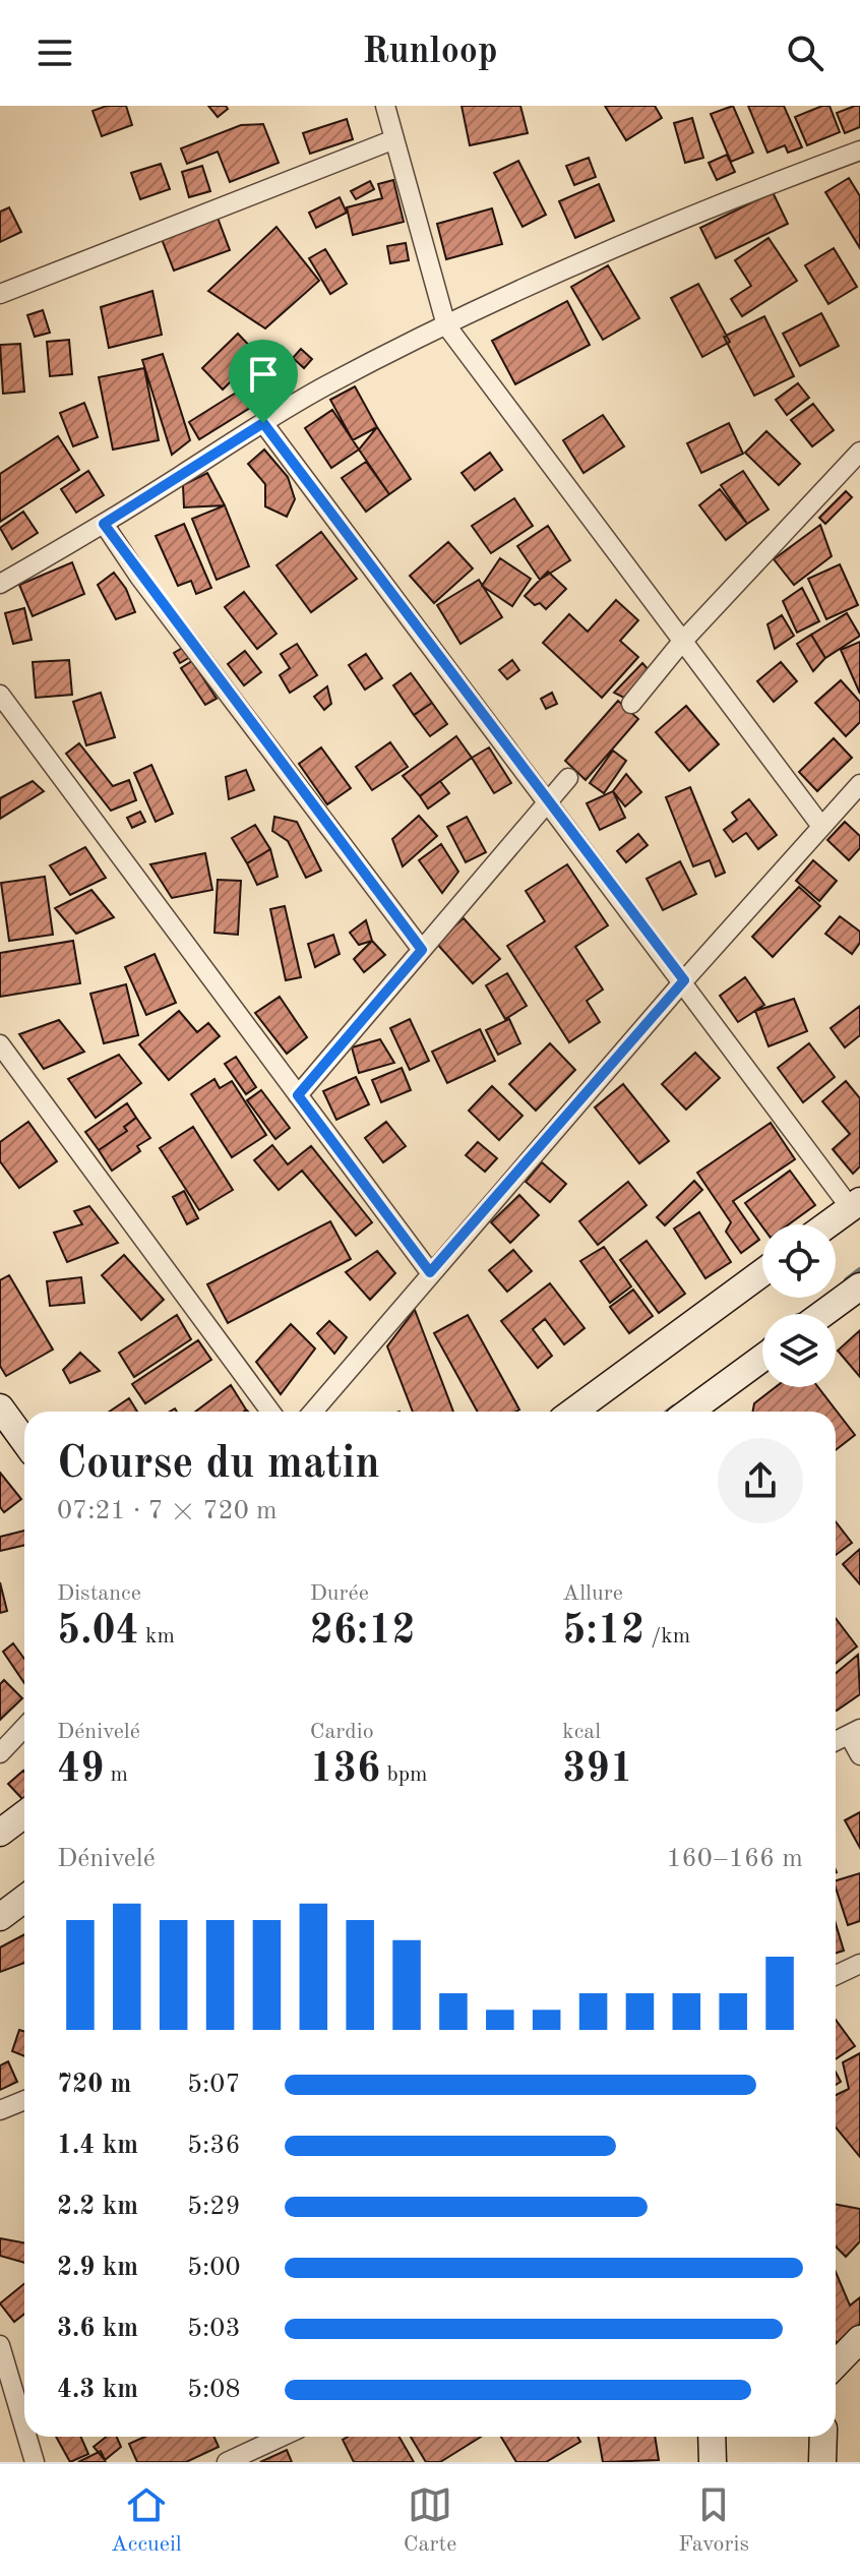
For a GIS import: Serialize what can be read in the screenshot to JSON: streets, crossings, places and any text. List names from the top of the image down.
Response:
{
  "page": {
    "header": "Runloop",
    "heading": ["Course du matin", "07:21 · 7 × 720 m"],
    "stats": [
      ["Distance", "5.04 km"],
      ["Durée", "26:12"],
      ["Allure", "5:12 /km"],
      ["Dénivelé", "49 m"],
      ["Cardio", "136 bpm"],
      ["kcal", "391"]
    ],
    "chart": ["Dénivelé", "160–166 m"],
    "list": [
      {
        "name": "720 m",
        "note": "5:07"
      },
      {
        "name": "1.4 km",
        "note": "5:36"
      },
      {
        "name": "2.2 km",
        "note": "5:29"
      },
      {
        "name": "2.9 km",
        "note": "5:00"
      },
      {
        "name": "3.6 km",
        "note": "5:03"
      },
      {
        "name": "4.3 km",
        "note": "5:08"
      }
    ],
    "tabs": ["Accueil", "Carte", "Favoris"]
  }
}
